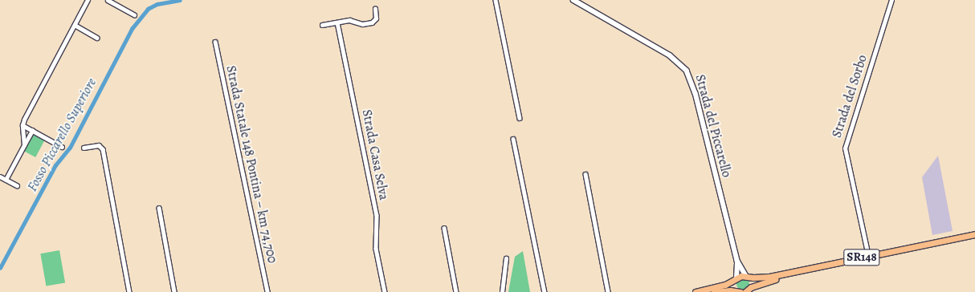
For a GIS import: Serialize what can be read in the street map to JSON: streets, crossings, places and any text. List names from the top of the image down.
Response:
{
  "streets": {
    "main road": ["SR148"],
    "street": [
      "Strada del Sorbo",
      "Strada del Piccarello",
      "Strada Casa Selva",
      "Strada Statale 148 Pontina – km 74,700"
    ]
  },
  "crossings": [
    ["Strada del Sorbo", "SR148"],
    ["Strada del Piccarello", "SR148"]
  ],
  "water": ["Fosso Piccarello Superiore"]
}
